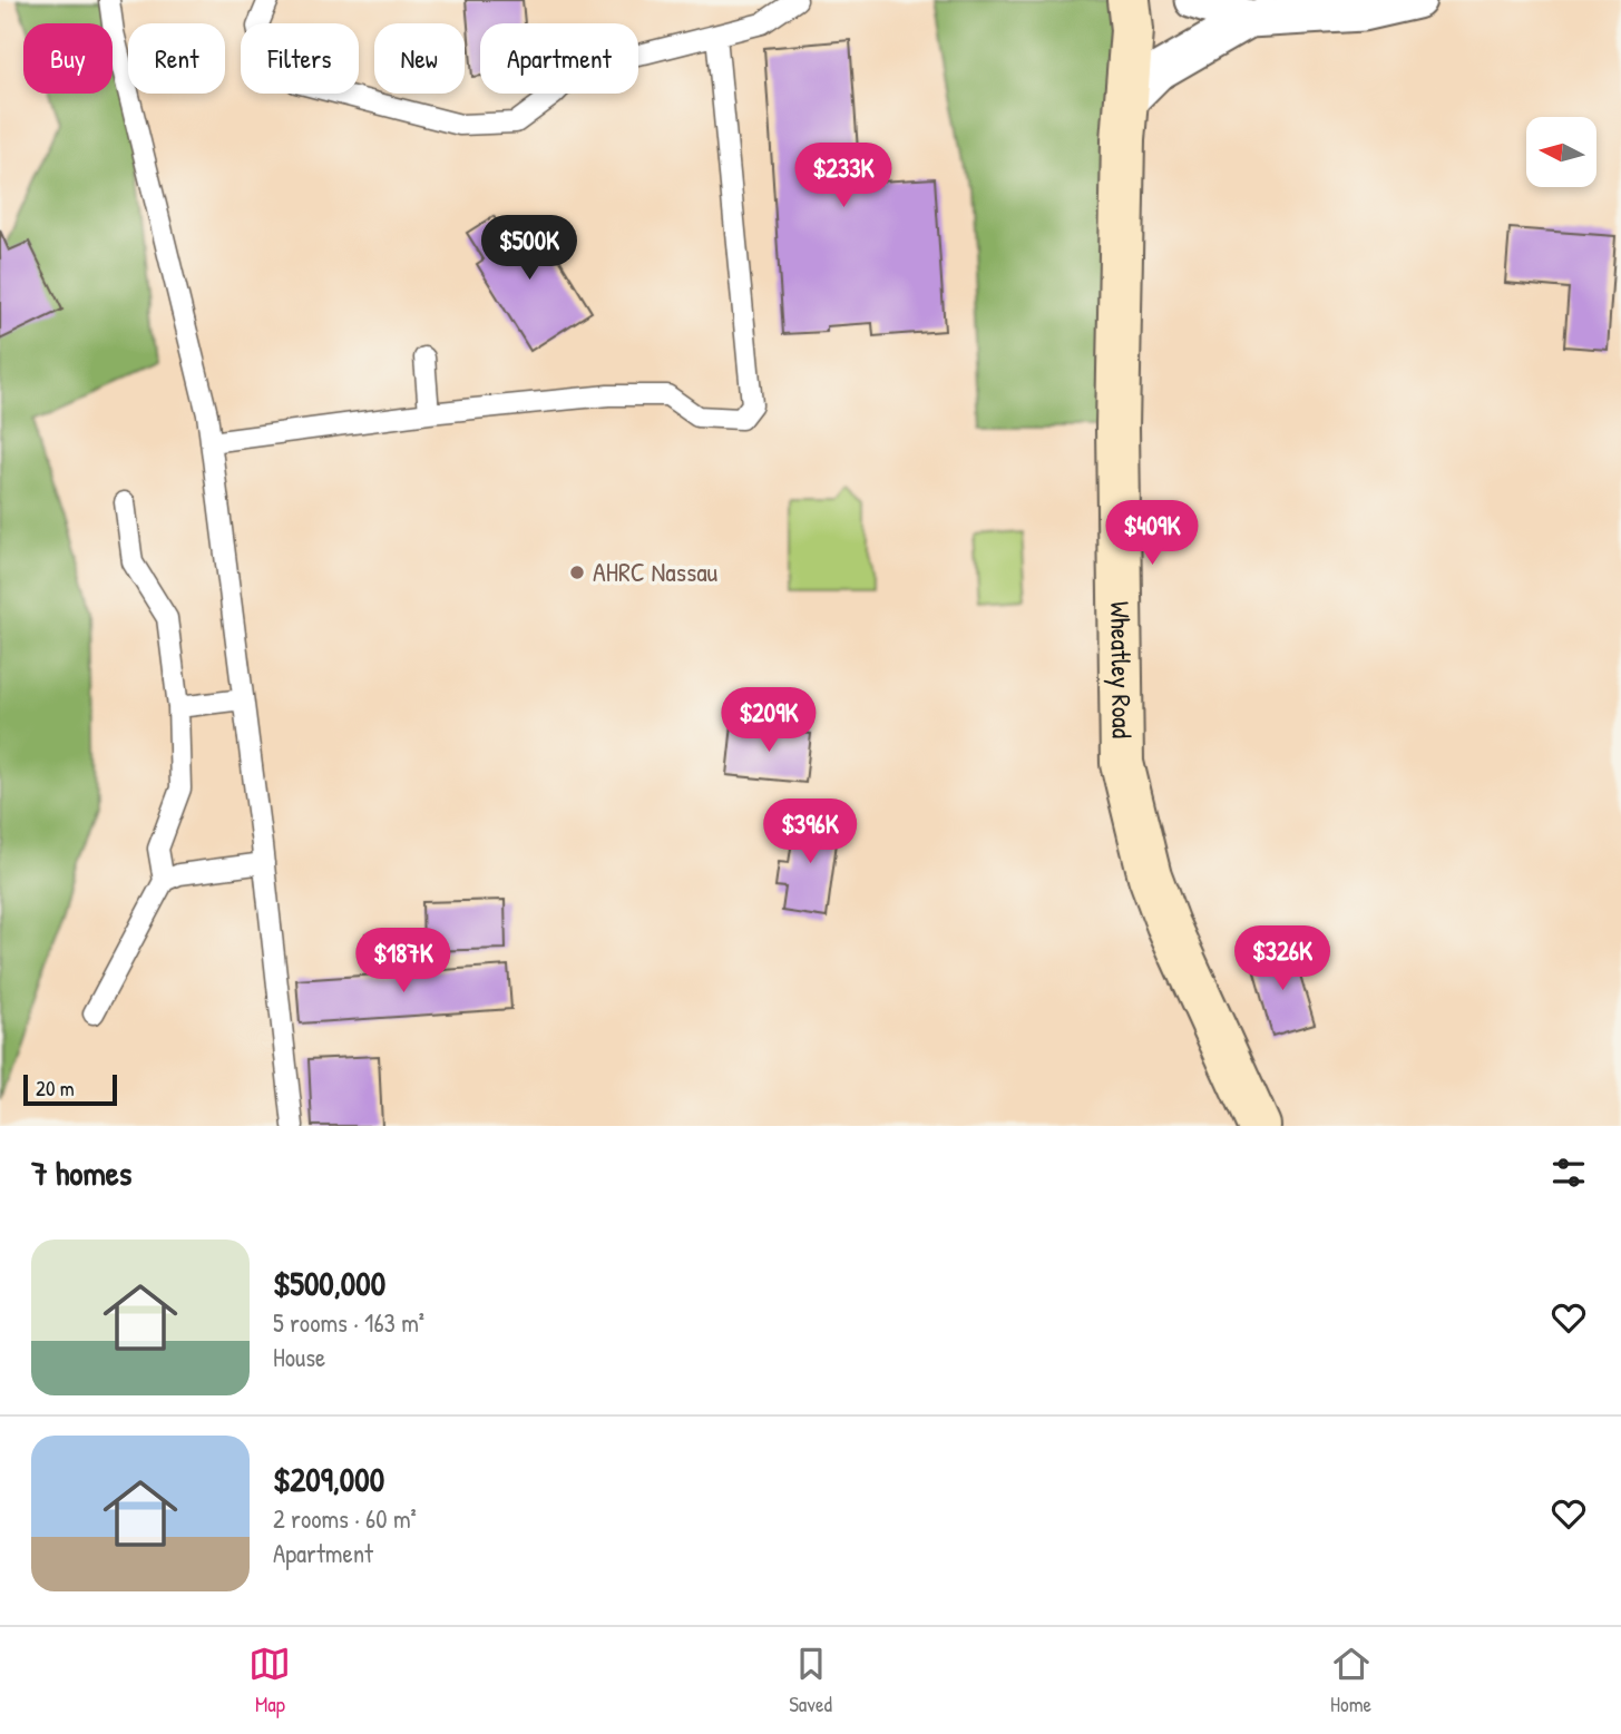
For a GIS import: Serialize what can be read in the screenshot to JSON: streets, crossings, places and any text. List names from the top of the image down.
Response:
{
  "streets": {
    "main road": ["Wheatley Road"]
  },
  "places": ["AHRC Nassau"],
  "scale_bar": "20 m",
  "north": "left",
  "page": {
    "chip": [
      "Buy",
      "Rent",
      "Filters",
      "New",
      "Apartment"
    ],
    "price": [
      "$233K",
      "$500K",
      "$409K",
      "$209K",
      "$396K",
      "$326K",
      "$187K"
    ],
    "scale": "20 m",
    "heading": "7 homes",
    "list": [
      {
        "name": "$500,000",
        "note": "5 rooms · 163 m² · House"
      },
      {
        "name": "$209,000",
        "note": "2 rooms · 60 m² · Apartment"
      }
    ],
    "tabs": ["Map", "Saved", "Home"]
  }
}
